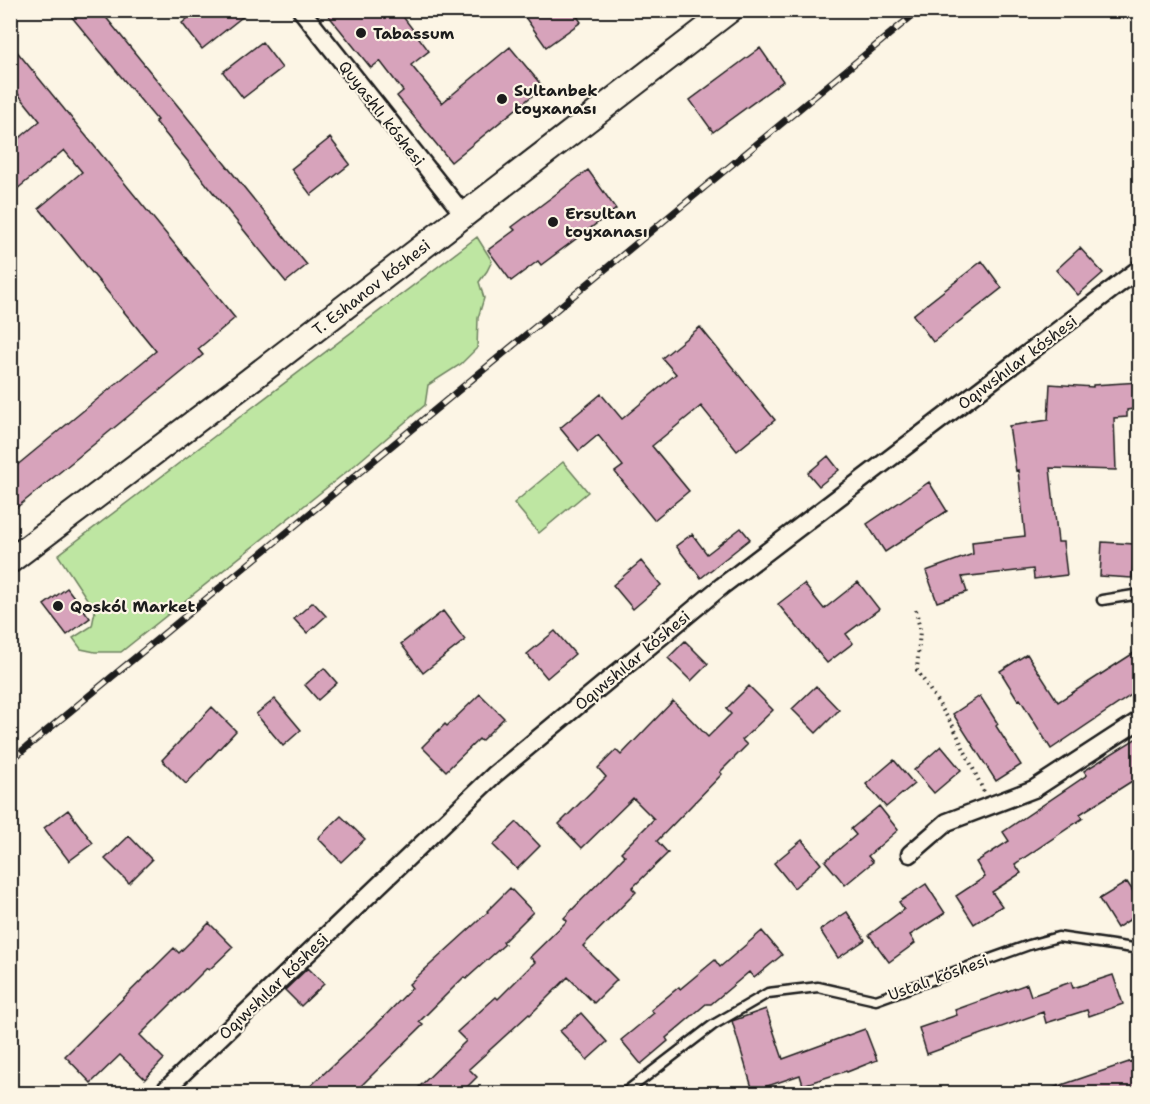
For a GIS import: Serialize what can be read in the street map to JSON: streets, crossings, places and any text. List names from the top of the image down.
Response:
{
  "streets": {
    "main road": ["T. Eshanov kóshesi"],
    "street": ["Quyashlı kóshesi", "Oqıwshılar kóshesi"],
    "lane": ["Ustalı kóshesi"]
  },
  "crossings": [
    ["Quyashlı kóshesi", "T. Eshanov kóshesi"]
  ],
  "places": [
    "Tabassum",
    "Sultanbek toyxanası",
    "Ersultan toyxanası",
    "Qoskól Market"
  ]
}
